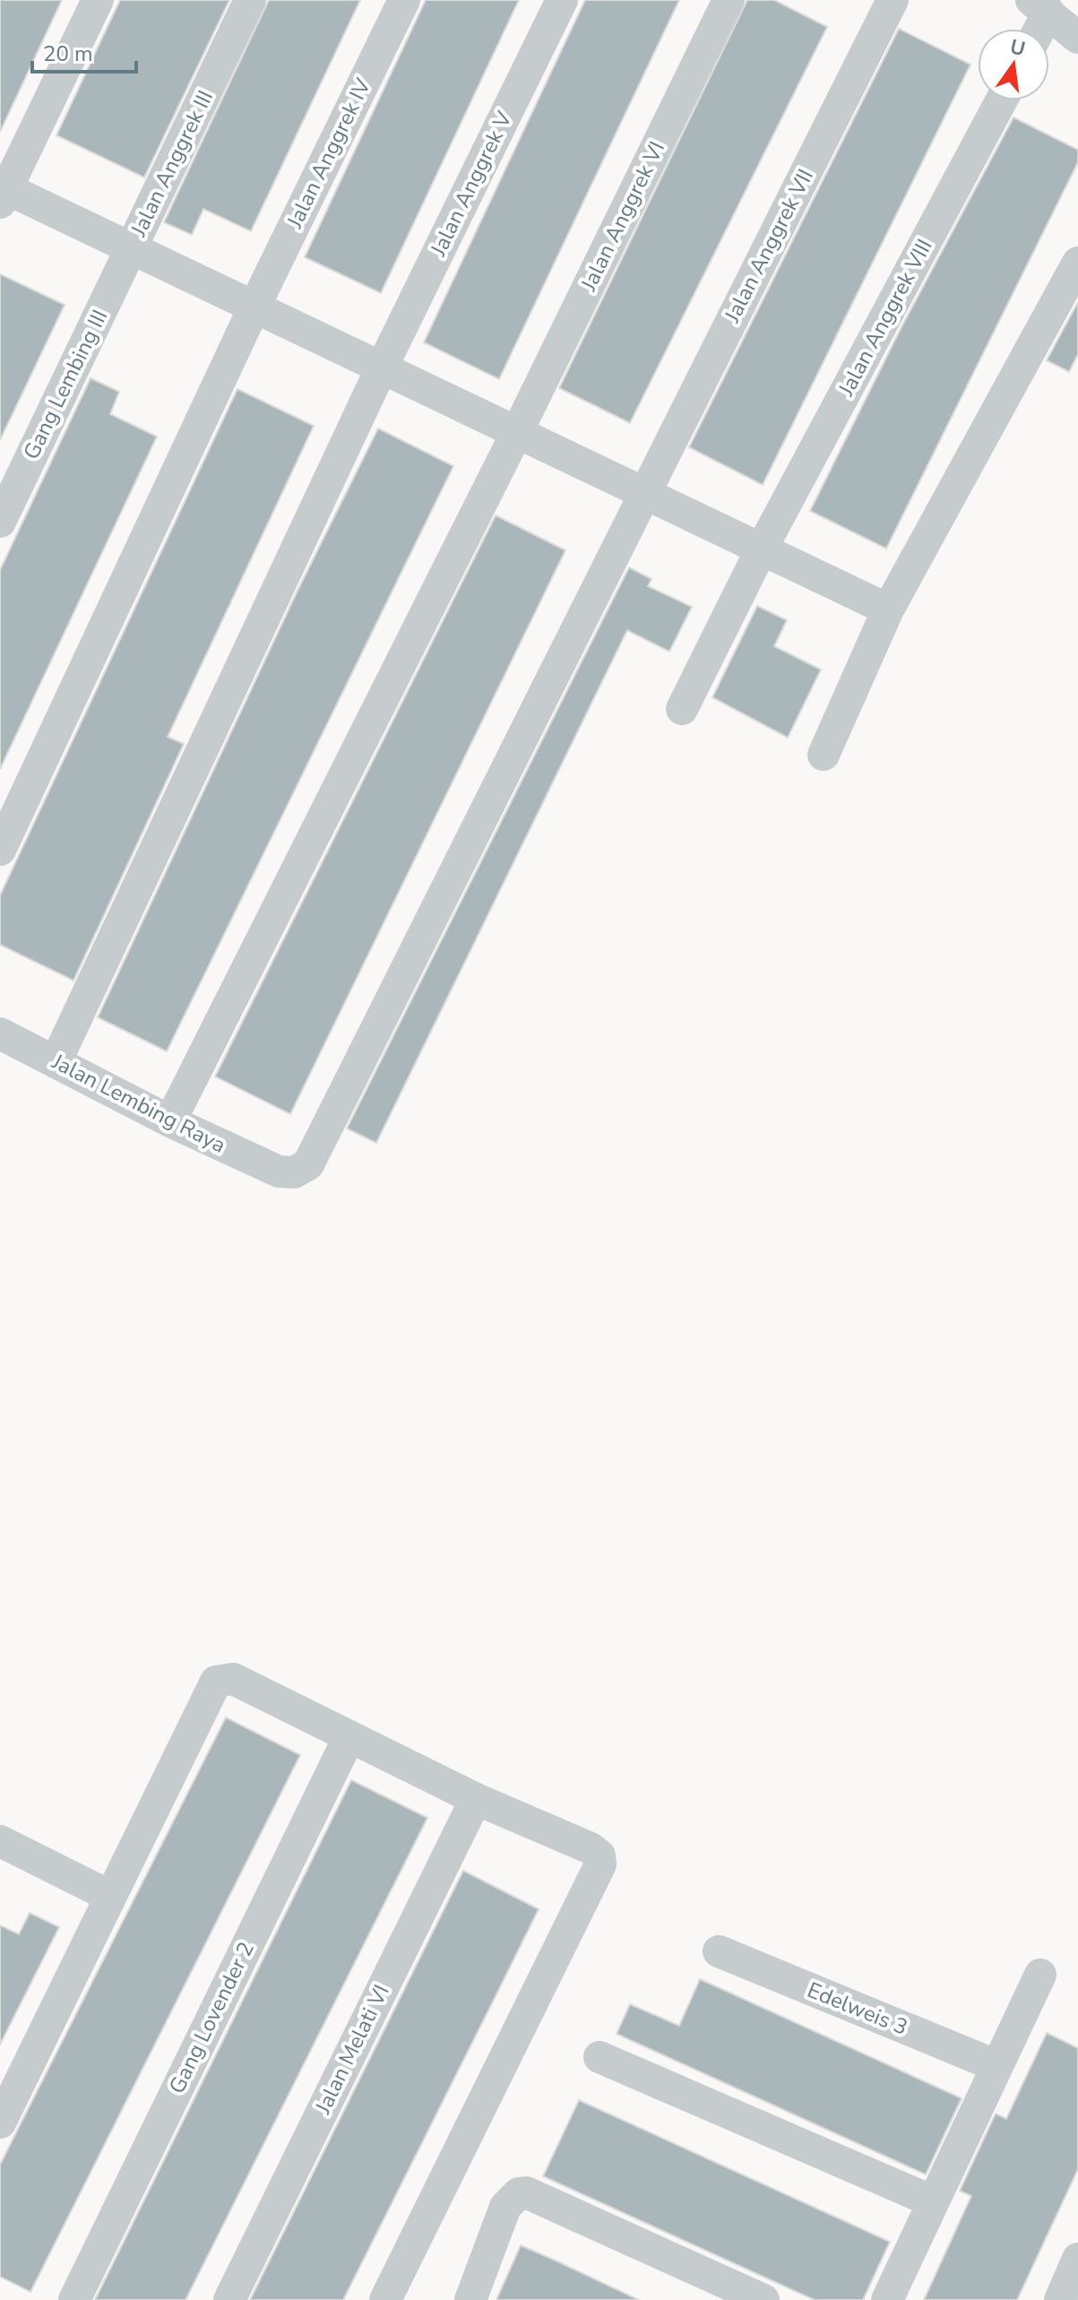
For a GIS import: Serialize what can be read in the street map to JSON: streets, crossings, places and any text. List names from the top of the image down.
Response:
{
  "streets": {
    "street": [
      "Jalan Anggrek IV",
      "Jalan Anggrek III",
      "Jalan Anggrek V",
      "Jalan Anggrek VI",
      "Jalan Anggrek VII",
      "Jalan Anggrek VIII",
      "Gang Lembing III",
      "Jalan Lembing Raya",
      "Edelweis 3",
      "Gang Lovender 2",
      "Jalan Melati VI"
    ]
  },
  "crossings": [
    ["Jalan Anggrek III", "Gang Lembing III"],
    ["Jalan Anggrek V", "Jalan Lembing Raya"],
    ["Jalan Anggrek VI", "Jalan Lembing Raya"],
    ["Jalan Anggrek VII", "Jalan Lembing Raya"]
  ],
  "scale_bar": "20 m",
  "north": "top"
}
